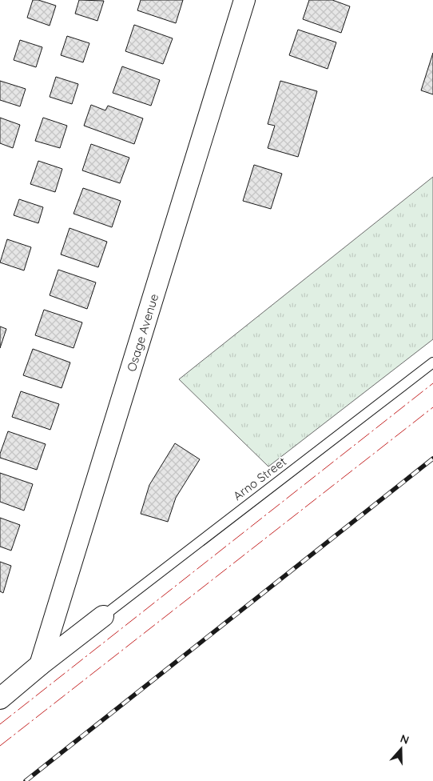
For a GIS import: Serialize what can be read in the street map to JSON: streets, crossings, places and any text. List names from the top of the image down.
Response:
{
  "streets": {
    "street": ["Osage Avenue"],
    "lane": ["Arno Street"]
  },
  "north": "top"
}
